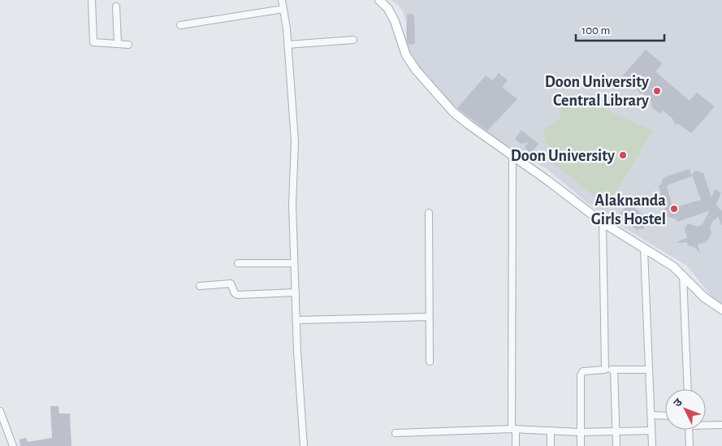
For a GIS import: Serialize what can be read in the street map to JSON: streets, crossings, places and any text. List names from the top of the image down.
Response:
{
  "places": ["Doon University Central Library", "Doon University", "Alaknanda Girls Hostel"],
  "scale_bar": "100 m",
  "north": "top left"
}
